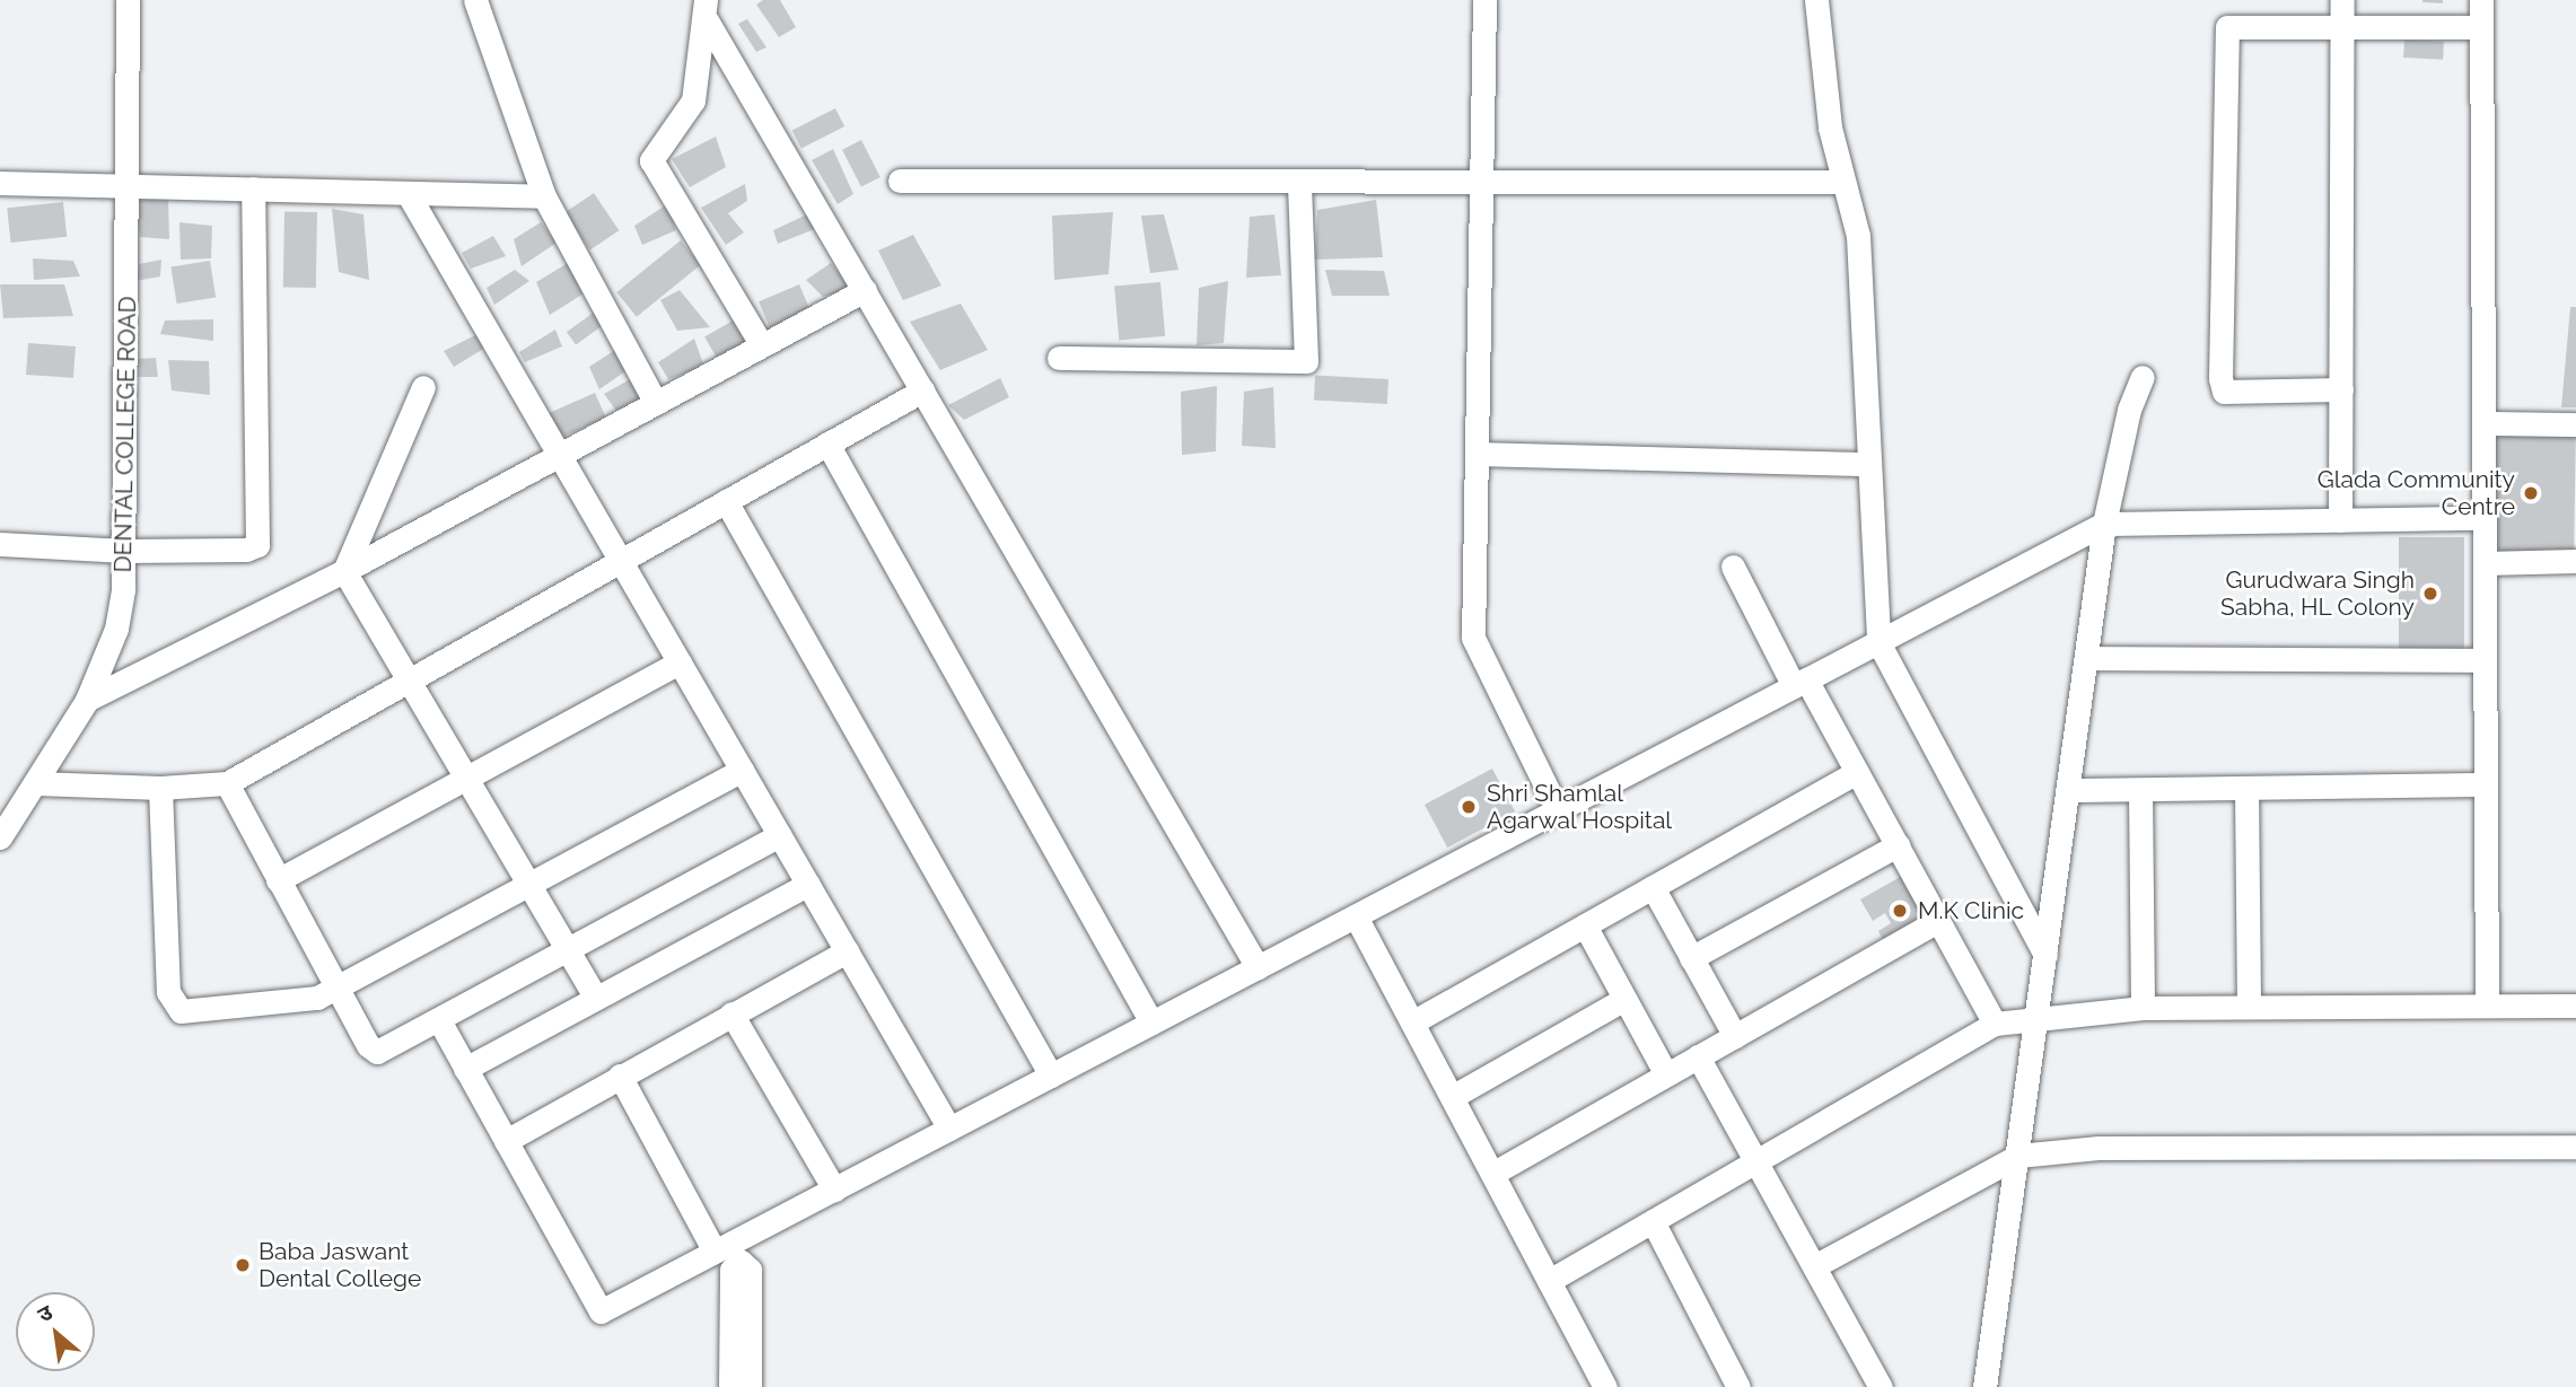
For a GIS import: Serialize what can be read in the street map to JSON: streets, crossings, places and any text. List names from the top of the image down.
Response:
{
  "streets": {
    "street": ["DENTAL COLLEGE ROAD"]
  },
  "places": [
    "Glada Community Centre",
    "Gurudwara Singh Sabha, HL Colony",
    "Shri Shamlal Agarwal Hospital",
    "M.K Clinic",
    "Baba Jaswant Dental College"
  ],
  "north": "top left"
}
